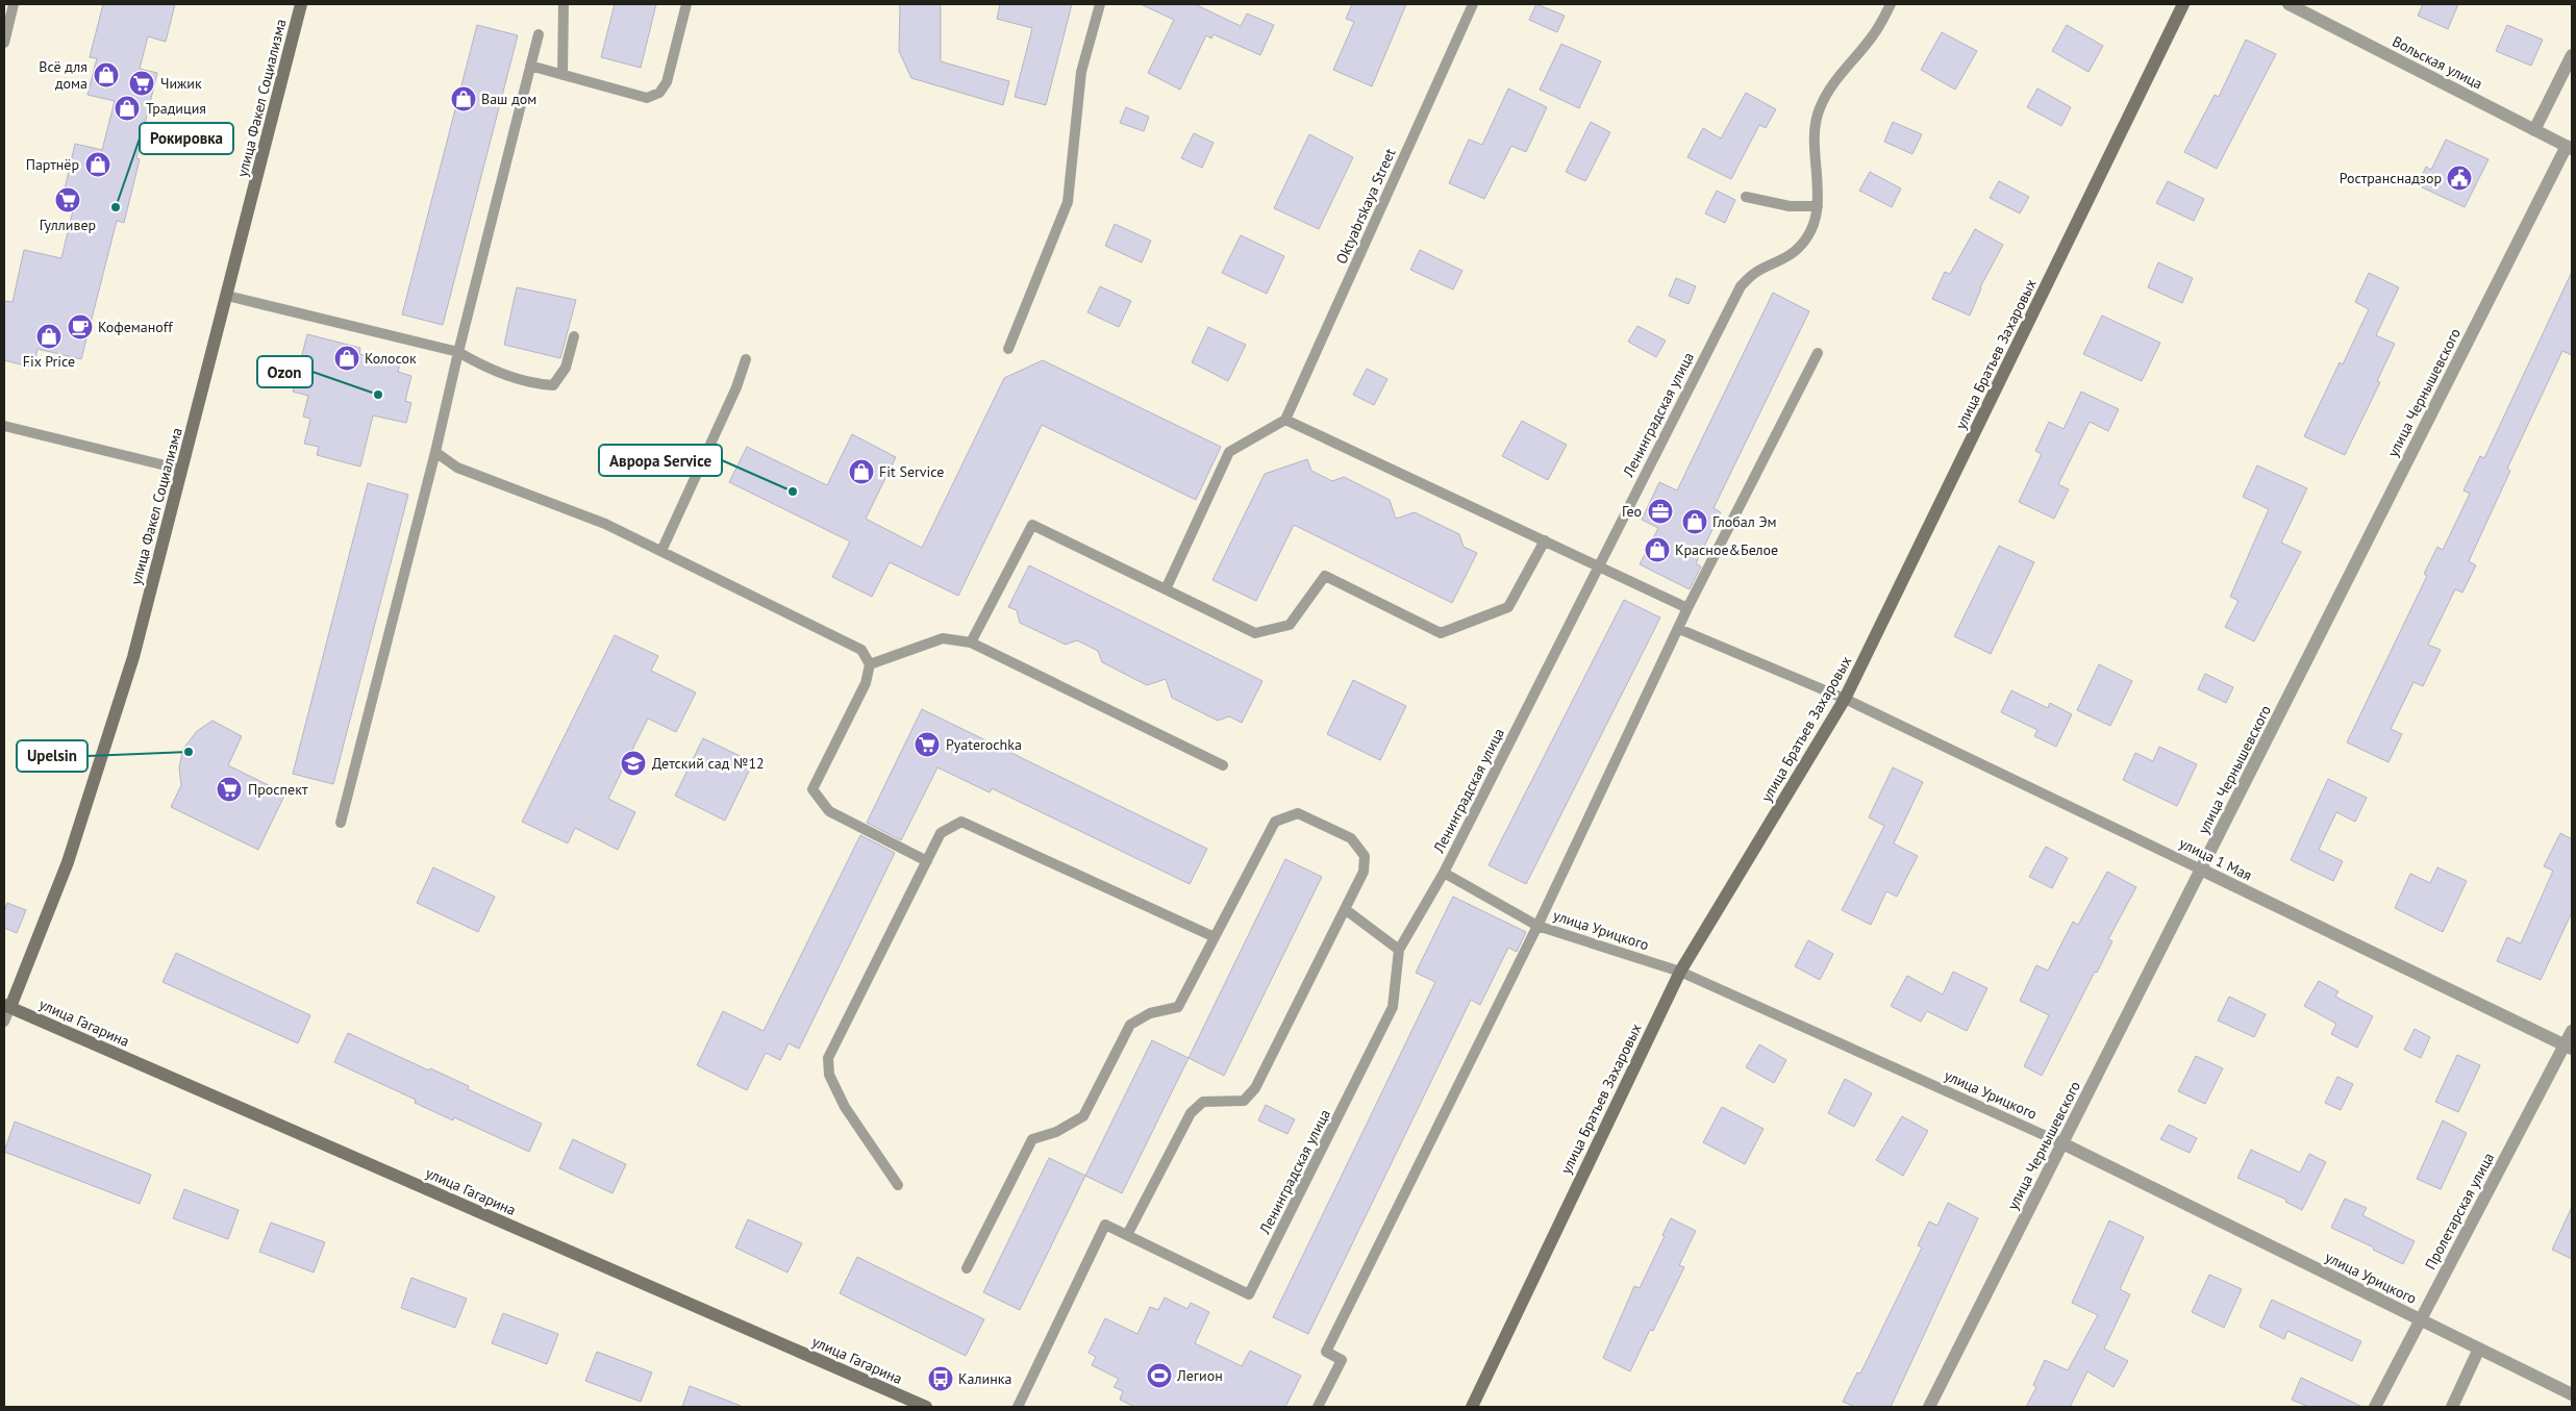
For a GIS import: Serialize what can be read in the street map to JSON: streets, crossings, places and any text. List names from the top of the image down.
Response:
{
  "streets": {
    "main road": ["улица Факел Социализма", "улица Братьев Захаровых", "улица Гагарина"],
    "street": [
      "Вольская улица",
      "улица Чернышевского",
      "улица 1 Мая",
      "улица Урицкого",
      "Пролетарская улица"
    ],
    "lane": ["Oktyabrskaya Street", "Ленинградская улица"]
  },
  "crossings": [
    ["Вольская улица", "улица Чернышевского"],
    ["улица Факел Социализма", "улица Гагарина"],
    ["улица Братьев Захаровых", "улица 1 Мая"],
    ["улица Братьев Захаровых", "улица Урицкого"],
    ["улица Чернышевского", "улица 1 Мая"],
    ["улица Чернышевского", "улица Урицкого"],
    ["Ленинградская улица", "улица Урицкого"],
    ["улица 1 Мая", "Пролетарская улица"],
    ["улица Урицкого", "Пролетарская улица"]
  ],
  "places": {
    "shop": [
      "Всё для дома",
      "Ваш дом",
      "Традиция",
      "Партнёр",
      "Fix Price",
      "Колосок",
      "Fit Service",
      "Глобал Эм",
      "Красное&Белое"
    ],
    "supermarket": [
      "Чижик",
      "Гулливер",
      "Pyaterochka",
      "Проспект"
    ],
    "public building": ["Ространснадзор"],
    "other": [
      "Рокировка",
      "Ozon",
      "Аврора Service",
      "Upelsin"
    ],
    "cafe": ["Кофеманоff"],
    "office": ["Гео"],
    "school or university": ["Детский сад №12"],
    "sports": ["Легион"],
    "bus stop": ["Калинка"]
  }
}
